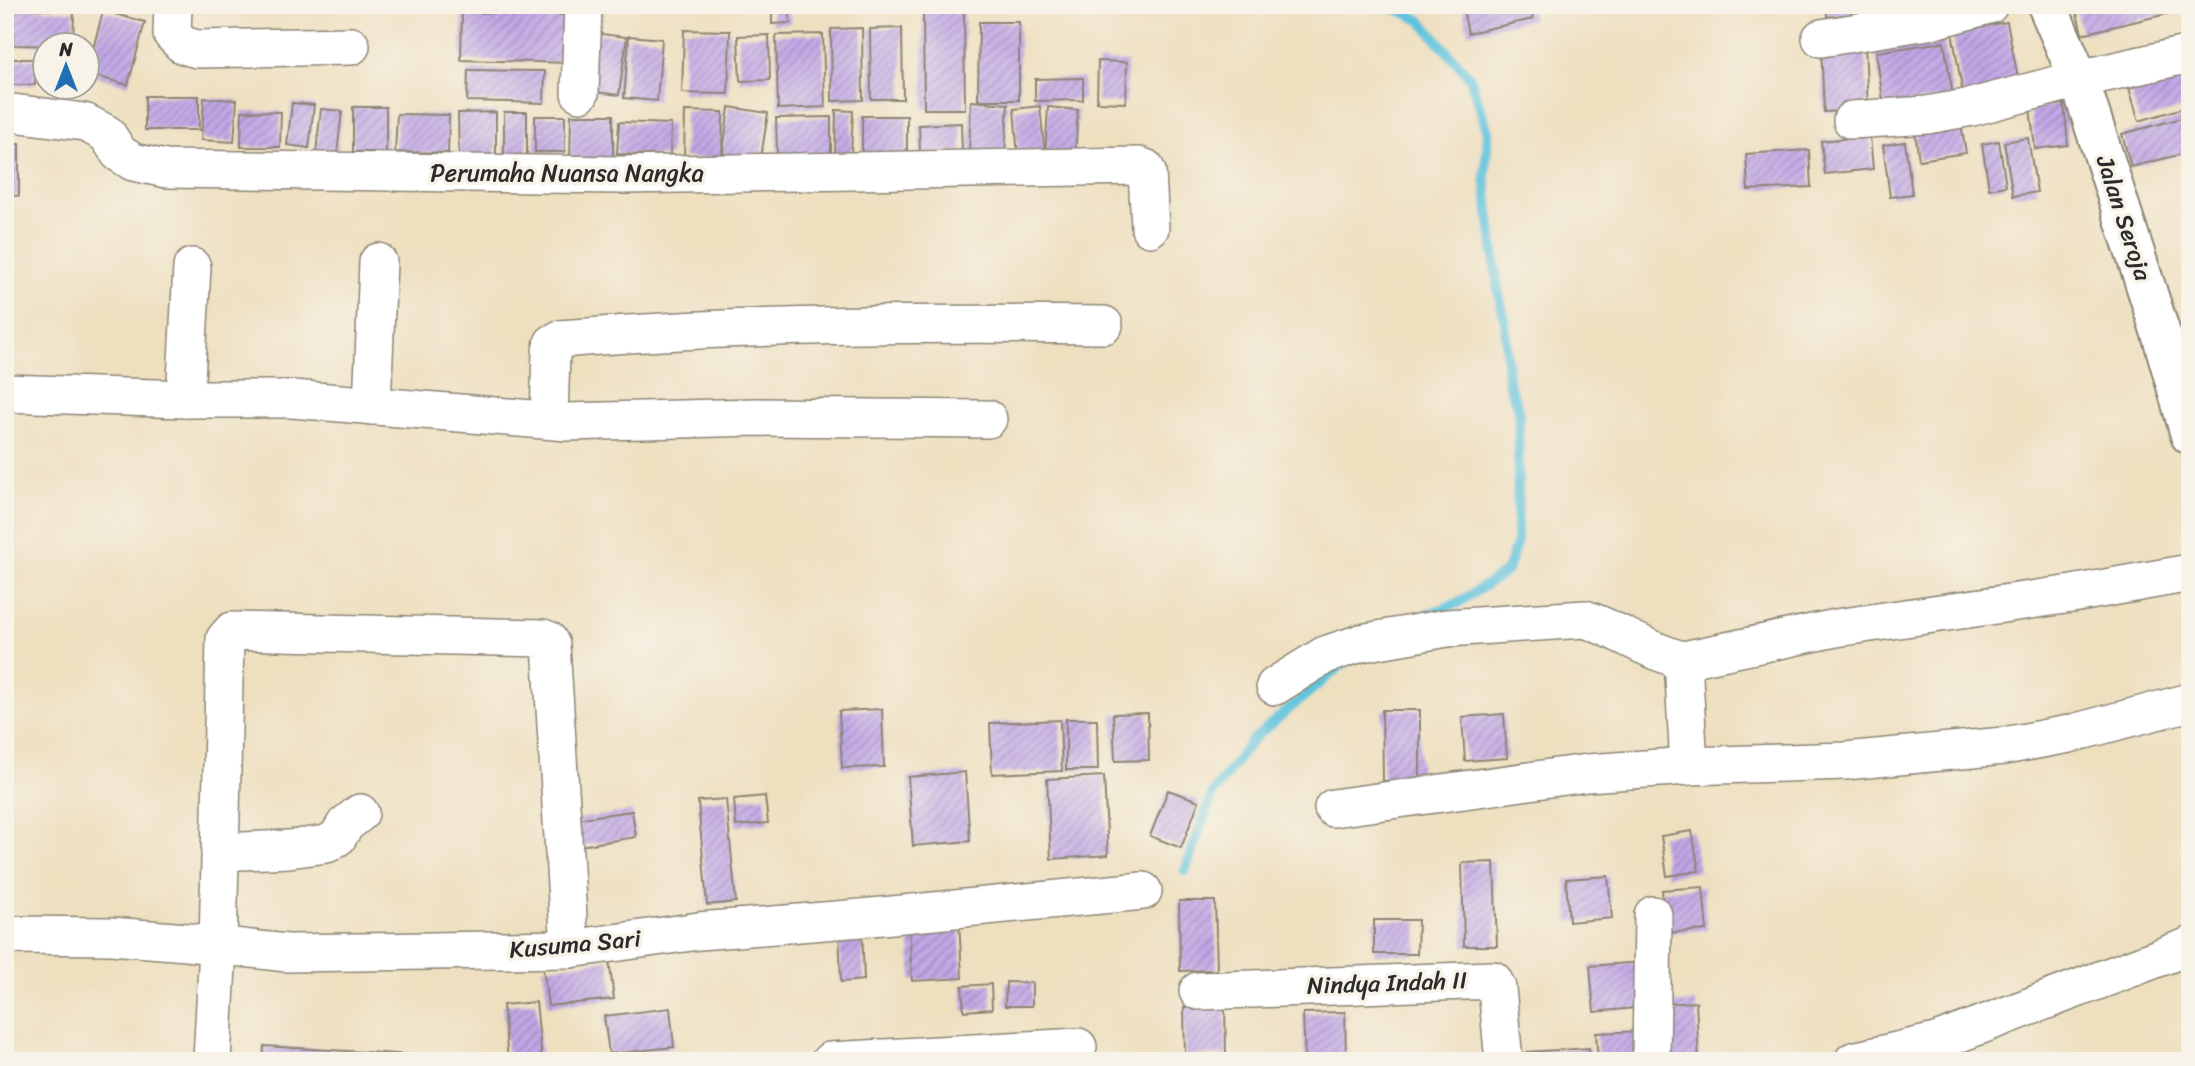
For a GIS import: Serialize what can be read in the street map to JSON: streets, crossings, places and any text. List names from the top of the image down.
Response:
{
  "streets": {
    "street": [
      "Perumaha Nuansa Nangka",
      "Jalan Seroja",
      "Kusuma Sari",
      "Nindya Indah II"
    ]
  },
  "north": "top"
}
